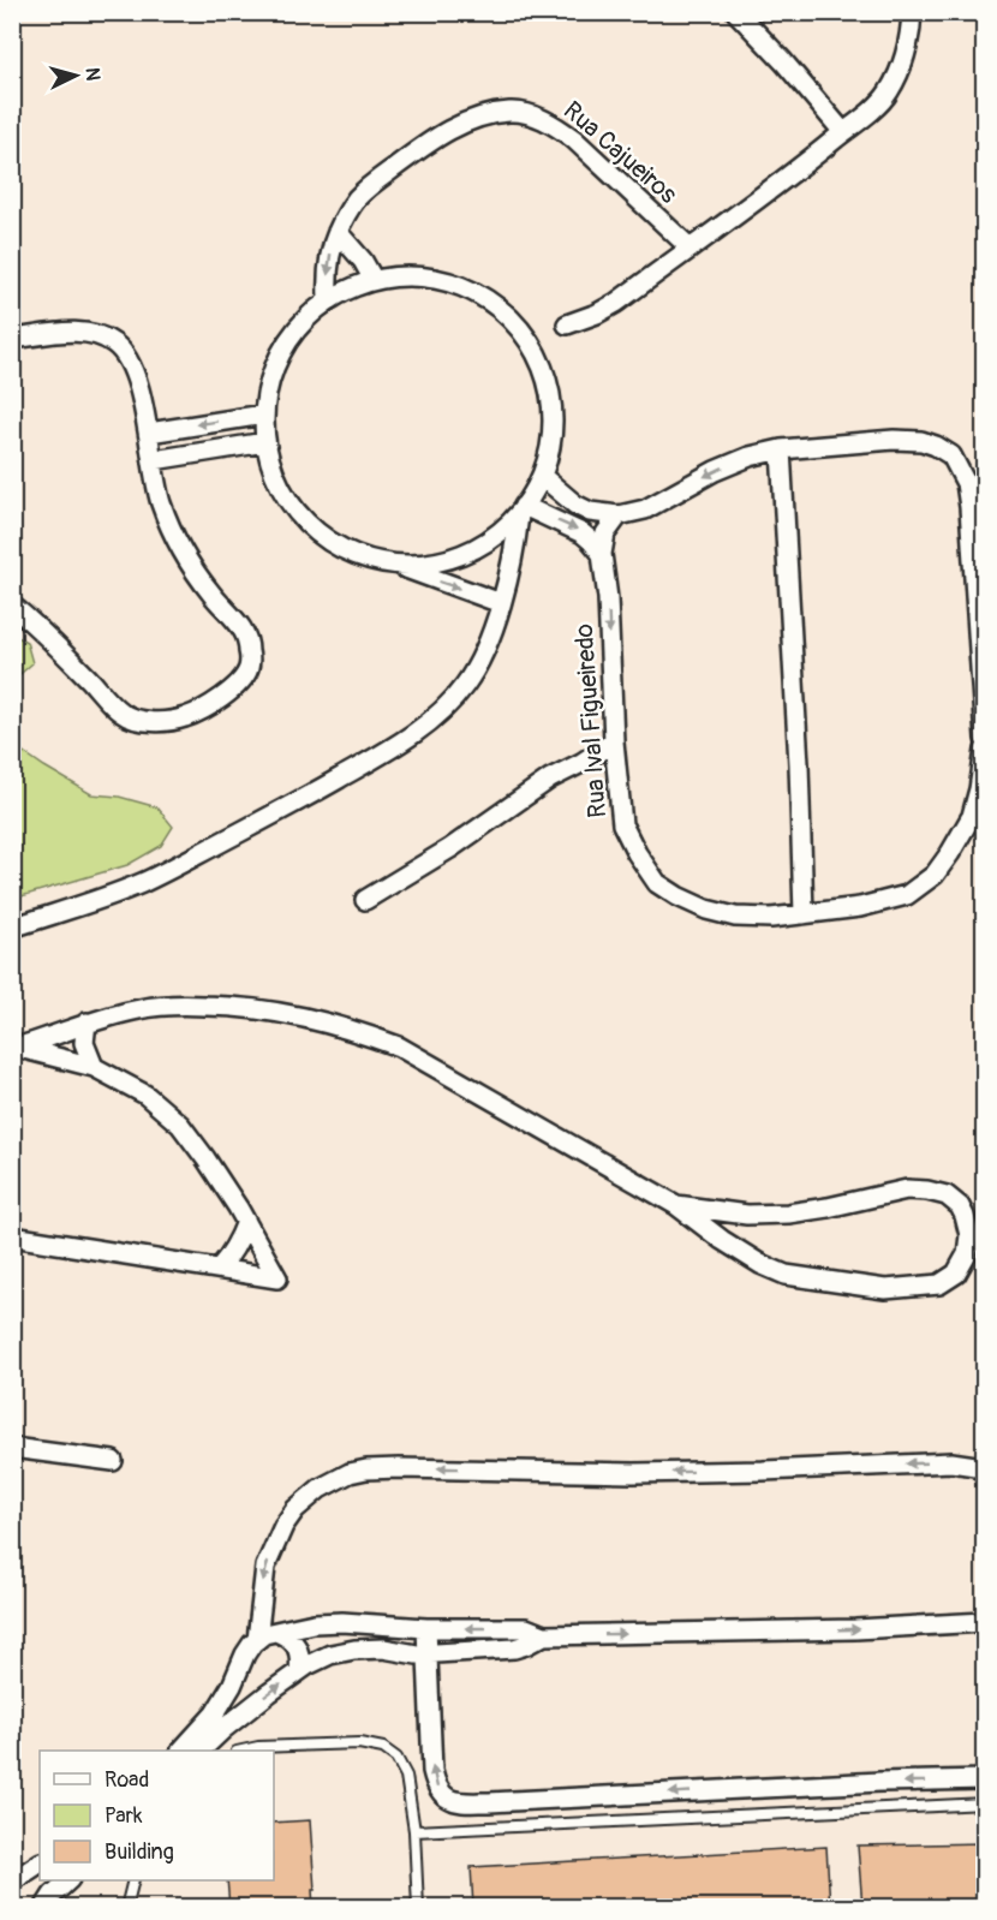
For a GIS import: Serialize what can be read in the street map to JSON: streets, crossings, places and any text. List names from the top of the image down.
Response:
{
  "streets": {
    "street": ["Rua Cajueiros", "Rua Ival Figueiredo"]
  },
  "legend": ["Road", "Park", "Building"],
  "north": "right"
}
